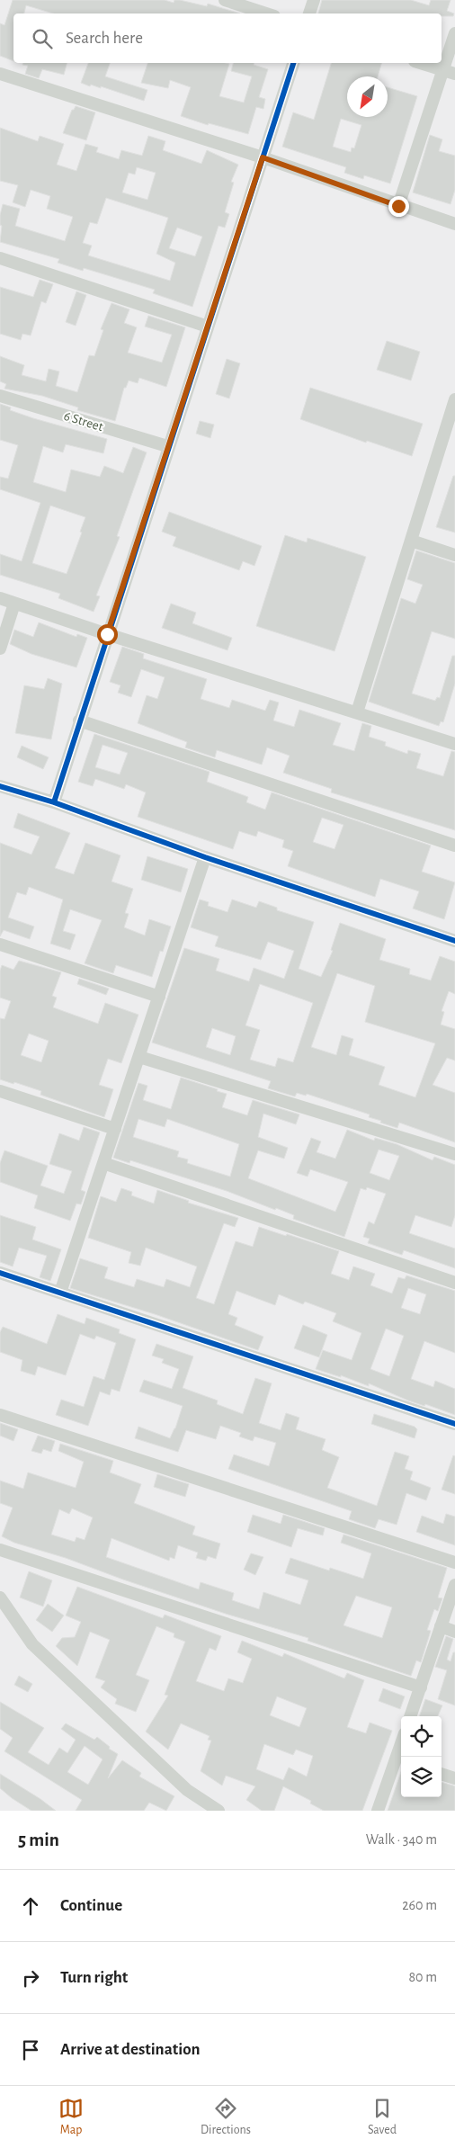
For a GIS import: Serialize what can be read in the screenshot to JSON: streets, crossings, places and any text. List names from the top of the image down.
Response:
{
  "streets": {
    "street": ["6 Street"]
  },
  "north": "bottom left",
  "page": {
    "search": "Search here",
    "heading": ["5 min", "Walk · 340 m"],
    "list": [
      ["Continue", "260 m"],
      ["Turn right", "80 m"],
      "Arrive at destination"
    ],
    "nav": ["Map", "Directions", "Saved"]
  }
}
